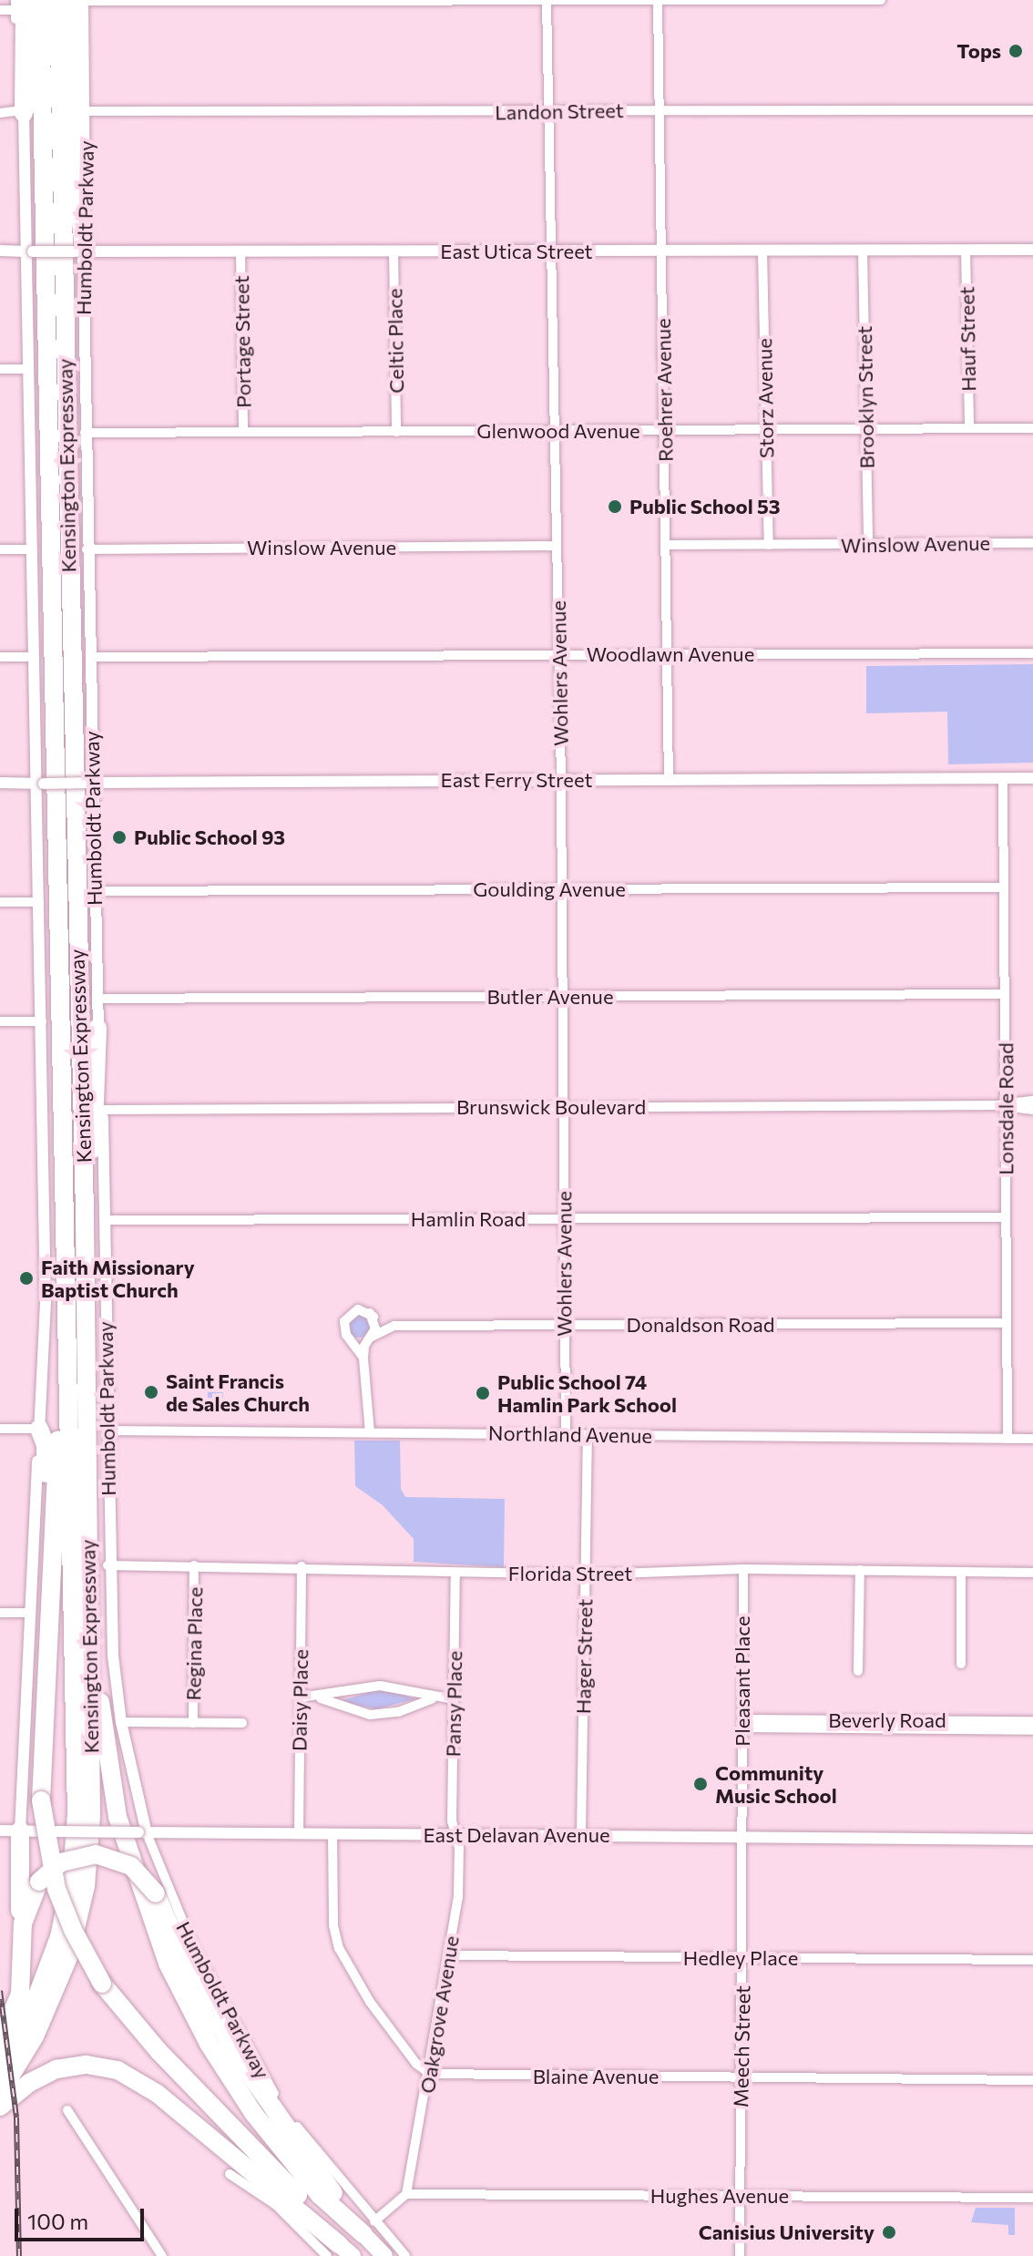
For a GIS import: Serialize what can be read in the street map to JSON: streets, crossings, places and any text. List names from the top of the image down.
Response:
{
  "streets": {
    "highway": ["Kensington Expressway"],
    "street": [
      "Landon Street",
      "Humboldt Parkway",
      "East Utica Street",
      "Hauf Street",
      "Celtic Place",
      "Portage Street",
      "Roehrer Avenue",
      "Brooklyn Street",
      "Storz Avenue",
      "Glenwood Avenue",
      "Winslow Avenue",
      "Woodlawn Avenue",
      "Wohlers Avenue",
      "East Ferry Street",
      "Goulding Avenue",
      "Butler Avenue",
      "Brunswick Boulevard",
      "Lonsdale Road",
      "Hamlin Road",
      "Donaldson Road",
      "Northland Avenue",
      "Florida Street",
      "Regina Place",
      "Hager Street",
      "Pleasant Place",
      "Daisy Place",
      "Pansy Place",
      "Beverly Road",
      "East Delavan Avenue",
      "Hedley Place",
      "Oakgrove Avenue",
      "Meech Street",
      "Blaine Avenue",
      "Hughes Avenue"
    ]
  },
  "crossings": [
    ["Landon Street", "Humboldt Parkway"],
    ["Landon Street", "Roehrer Avenue"],
    ["Landon Street", "Wohlers Avenue"],
    ["Humboldt Parkway", "East Utica Street"],
    ["Humboldt Parkway", "Glenwood Avenue"],
    ["Humboldt Parkway", "Winslow Avenue"],
    ["Humboldt Parkway", "Woodlawn Avenue"],
    ["Humboldt Parkway", "East Ferry Street"],
    ["Humboldt Parkway", "Goulding Avenue"],
    ["Humboldt Parkway", "Butler Avenue"],
    ["Humboldt Parkway", "Brunswick Boulevard"],
    ["Humboldt Parkway", "Hamlin Road"],
    ["Humboldt Parkway", "Northland Avenue"],
    ["Humboldt Parkway", "Florida Street"],
    ["Humboldt Parkway", "East Delavan Avenue"],
    ["East Utica Street", "Hauf Street"],
    ["East Utica Street", "Celtic Place"],
    ["East Utica Street", "Portage Street"],
    ["East Utica Street", "Roehrer Avenue"],
    ["East Utica Street", "Brooklyn Street"],
    ["East Utica Street", "Storz Avenue"],
    ["East Utica Street", "Wohlers Avenue"],
    ["Hauf Street", "Glenwood Avenue"],
    ["Celtic Place", "Glenwood Avenue"],
    ["Portage Street", "Glenwood Avenue"],
    ["Roehrer Avenue", "Glenwood Avenue"],
    ["Roehrer Avenue", "Winslow Avenue"],
    ["Roehrer Avenue", "Woodlawn Avenue"],
    ["Roehrer Avenue", "East Ferry Street"],
    ["Brooklyn Street", "Glenwood Avenue"],
    ["Brooklyn Street", "Winslow Avenue"],
    ["Storz Avenue", "Glenwood Avenue"],
    ["Storz Avenue", "Winslow Avenue"],
    ["Glenwood Avenue", "Wohlers Avenue"],
    ["Winslow Avenue", "Wohlers Avenue"],
    ["Woodlawn Avenue", "Wohlers Avenue"],
    ["Wohlers Avenue", "East Ferry Street"],
    ["Wohlers Avenue", "Goulding Avenue"],
    ["Wohlers Avenue", "Butler Avenue"],
    ["Wohlers Avenue", "Brunswick Boulevard"],
    ["Wohlers Avenue", "Hamlin Road"],
    ["Wohlers Avenue", "Donaldson Road"],
    ["Wohlers Avenue", "Northland Avenue"],
    ["East Ferry Street", "Lonsdale Road"],
    ["Goulding Avenue", "Lonsdale Road"],
    ["Butler Avenue", "Lonsdale Road"],
    ["Brunswick Boulevard", "Lonsdale Road"],
    ["Lonsdale Road", "Hamlin Road"],
    ["Lonsdale Road", "Donaldson Road"],
    ["Lonsdale Road", "Northland Avenue"],
    ["Northland Avenue", "Hager Street"],
    ["Florida Street", "Regina Place"],
    ["Florida Street", "Hager Street"],
    ["Florida Street", "Pleasant Place"],
    ["Florida Street", "Daisy Place"],
    ["Florida Street", "Pansy Place"],
    ["Hager Street", "East Delavan Avenue"],
    ["Pleasant Place", "Beverly Road"],
    ["Pleasant Place", "East Delavan Avenue"],
    ["Pleasant Place", "Meech Street"],
    ["Daisy Place", "East Delavan Avenue"],
    ["Pansy Place", "East Delavan Avenue"],
    ["Pansy Place", "Oakgrove Avenue"],
    ["East Delavan Avenue", "Oakgrove Avenue"],
    ["East Delavan Avenue", "Meech Street"],
    ["Hedley Place", "Oakgrove Avenue"],
    ["Hedley Place", "Meech Street"],
    ["Oakgrove Avenue", "Blaine Avenue"],
    ["Oakgrove Avenue", "Hughes Avenue"],
    ["Meech Street", "Blaine Avenue"],
    ["Meech Street", "Hughes Avenue"]
  ],
  "places": [
    "Tops",
    "Public School 53",
    "Public School 93",
    "Faith Missionary Baptist Church",
    "Saint Francis de Sales Church",
    "Public School 74 Hamlin Park School",
    "Community Music School",
    "Canisius University"
  ],
  "scale_bar": "100 m"
}
